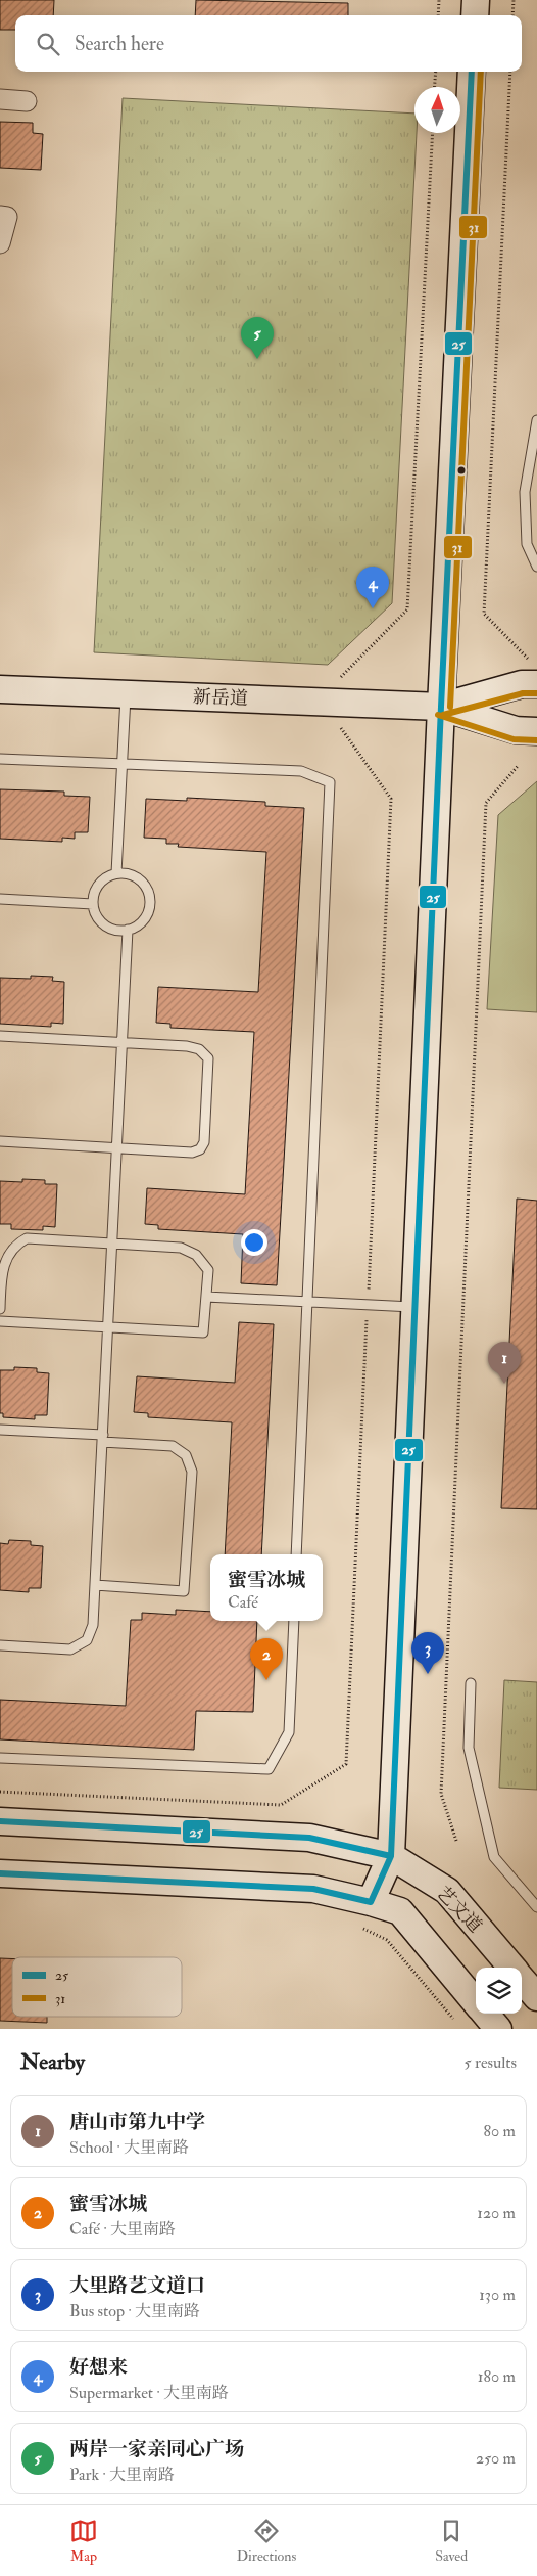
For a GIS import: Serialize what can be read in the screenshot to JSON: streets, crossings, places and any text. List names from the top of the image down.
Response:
{
  "streets": {
    "main road": ["新岳道", "艺文道"]
  },
  "lines": ["transit line 25", "transit line 31"],
  "legend": ["25", "31"],
  "north": "top",
  "page": {
    "search": "Search here",
    "pins": [
      "5",
      "4",
      "1",
      "3",
      "2"
    ],
    "popup": ["蜜雪冰城", "Café"],
    "heading": ["Nearby", "5 results"],
    "list": [
      {
        "mark": "1",
        "name": "唐山市第九中学",
        "note": "School · 大里南路",
        "value": "80 m"
      },
      {
        "mark": "2",
        "name": "蜜雪冰城",
        "note": "Café · 大里南路",
        "value": "120 m"
      },
      {
        "mark": "3",
        "name": "大里路艺文道口",
        "note": "Bus stop · 大里南路",
        "value": "130 m"
      },
      {
        "mark": "4",
        "name": "好想来",
        "note": "Supermarket · 大里南路",
        "value": "180 m"
      },
      {
        "mark": "5",
        "name": "两岸一家亲同心广场",
        "note": "Park · 大里南路",
        "value": "250 m"
      }
    ],
    "nav": ["Map", "Directions", "Saved"]
  }
}
